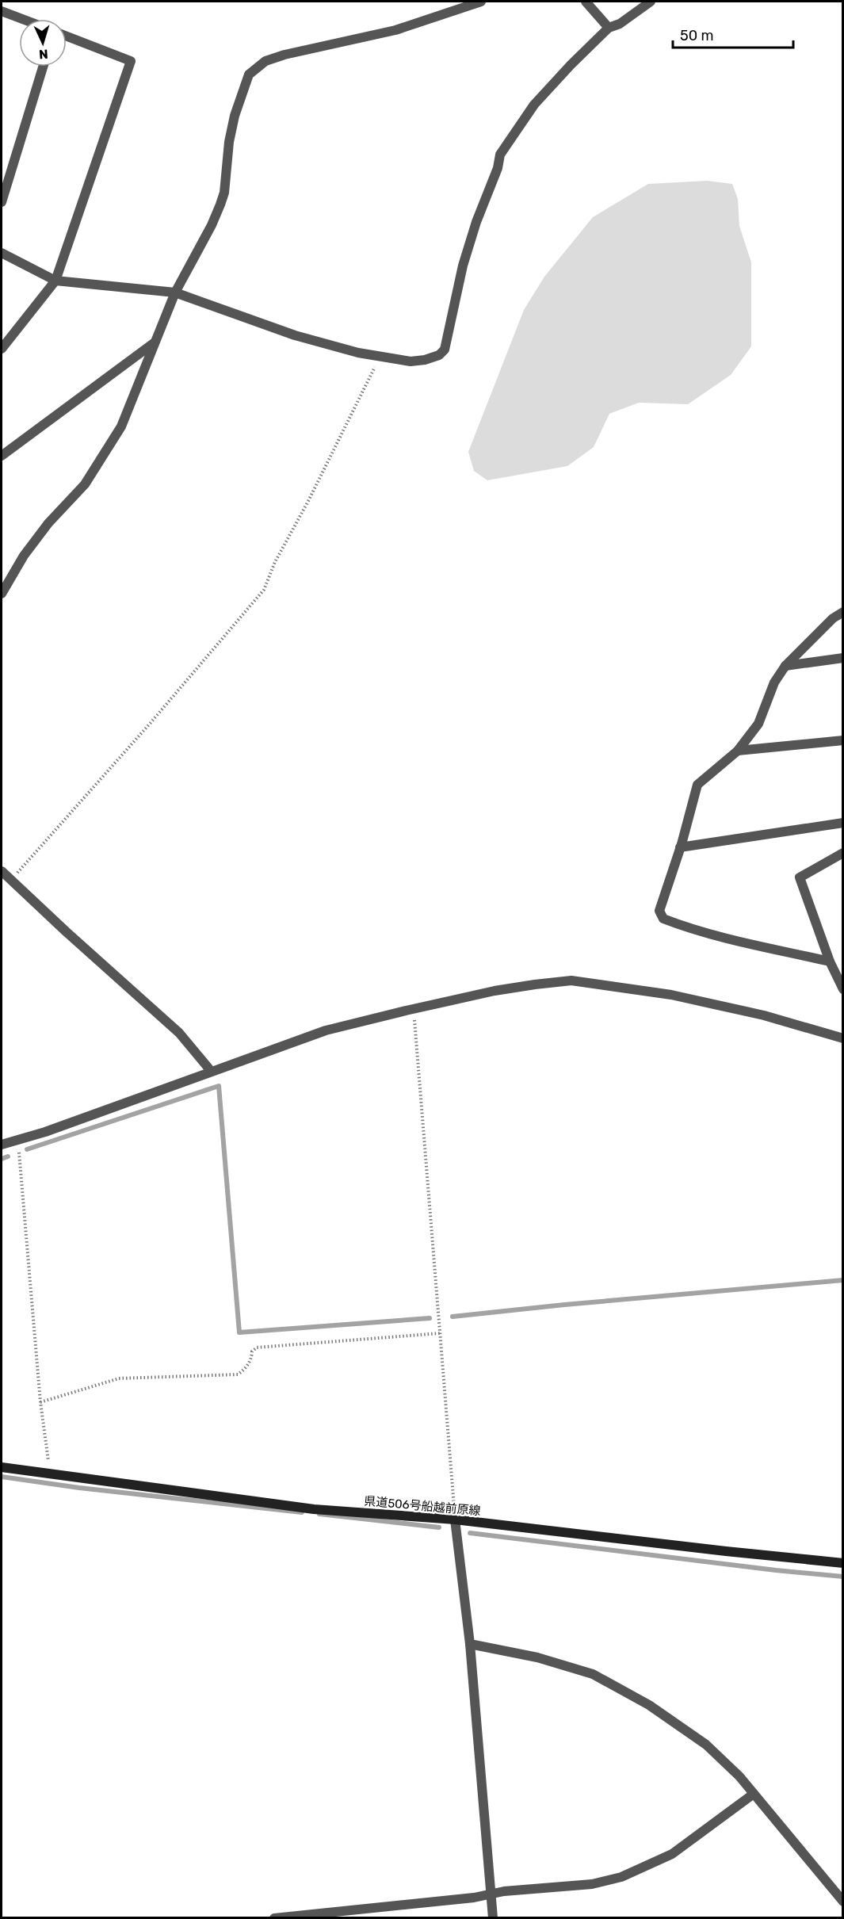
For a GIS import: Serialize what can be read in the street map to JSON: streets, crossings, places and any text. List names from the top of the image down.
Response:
{
  "streets": {
    "main road": ["県道506号船越前原線"]
  },
  "scale_bar": "50 m",
  "north": "bottom"
}
